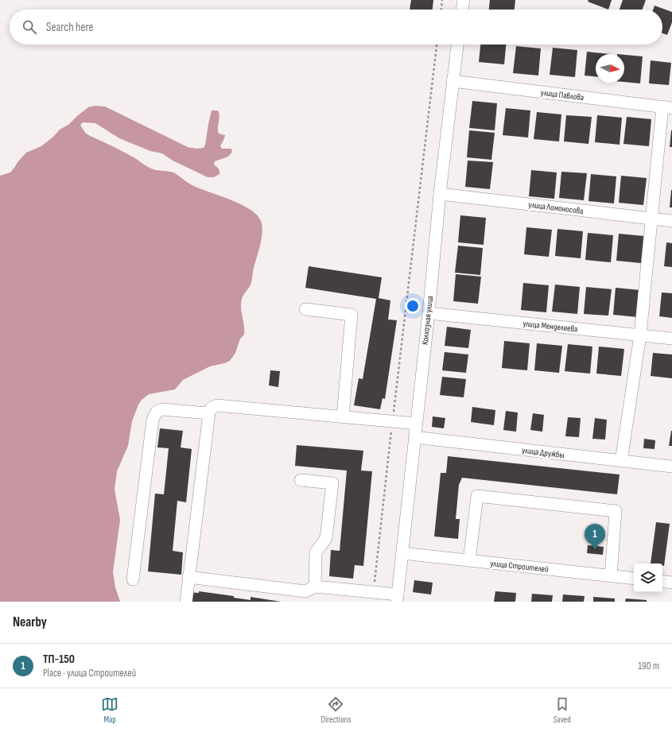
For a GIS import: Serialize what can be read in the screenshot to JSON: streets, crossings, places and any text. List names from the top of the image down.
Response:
{
  "streets": {
    "street": [
      "улица Павлова",
      "улица Ломоносова",
      "Колхозная улица",
      "улица Менделеева",
      "улица Дружбы",
      "улица Строителей"
    ]
  },
  "crossings": [
    ["улица Павлова", "Колхозная улица"],
    ["улица Ломоносова", "Колхозная улица"],
    ["Колхозная улица", "улица Менделеева"],
    ["Колхозная улица", "улица Дружбы"],
    ["Колхозная улица", "улица Строителей"]
  ],
  "north": "right",
  "page": {
    "search": "Search here",
    "pins": "1",
    "heading": "Nearby",
    "list": [
      {
        "mark": "1",
        "name": "ТП-150",
        "note": "Place · улица Строителей",
        "value": "190 m"
      }
    ],
    "nav": ["Map", "Directions", "Saved"]
  }
}
